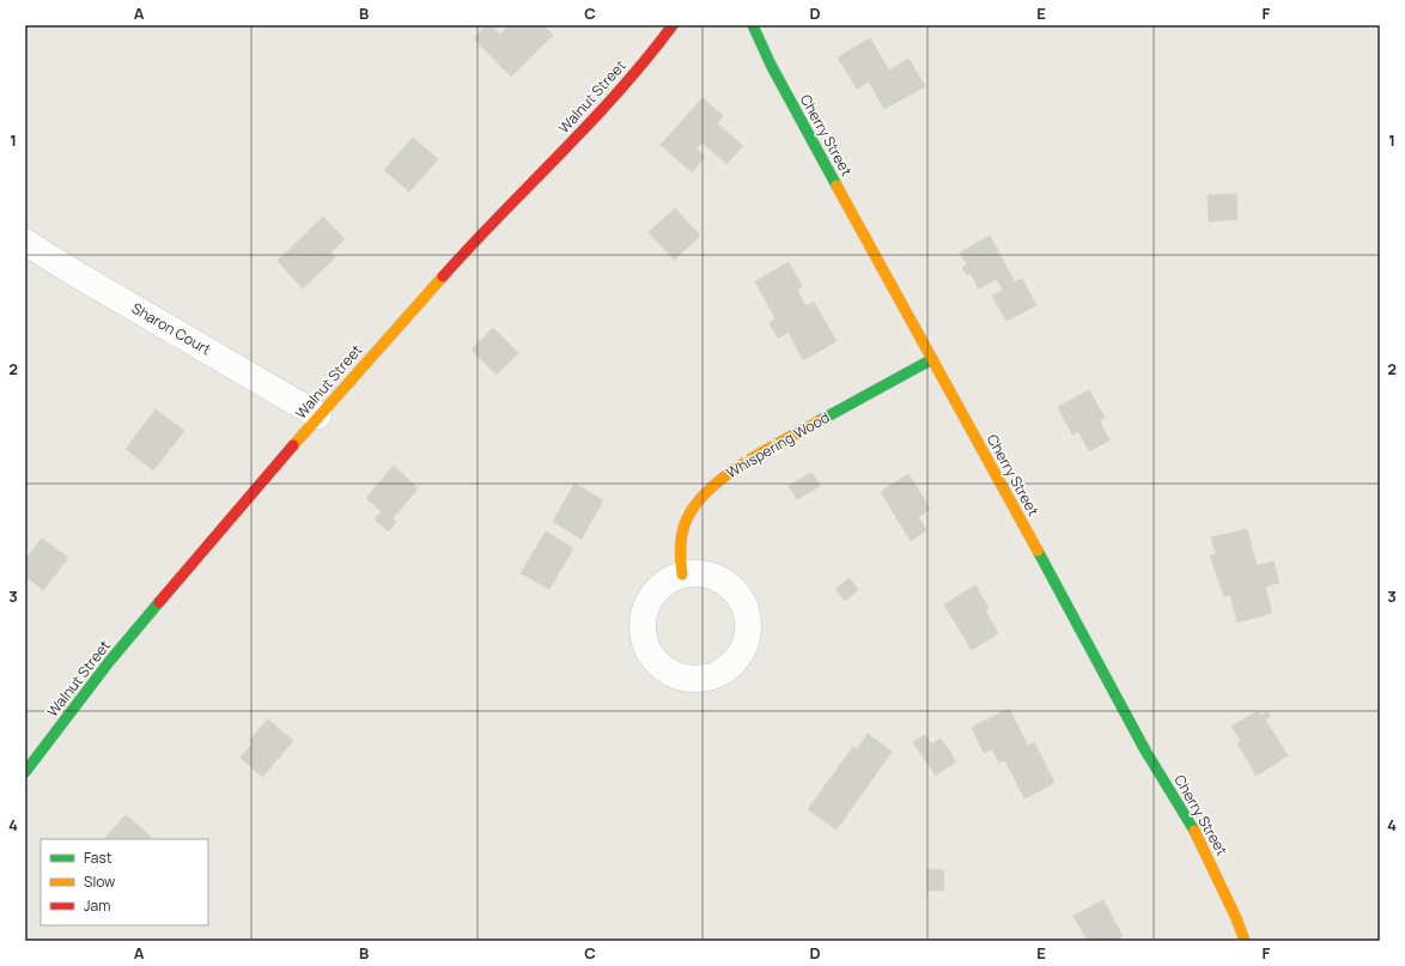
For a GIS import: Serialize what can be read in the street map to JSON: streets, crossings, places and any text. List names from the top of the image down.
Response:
{
  "streets": {
    "street": [
      "Walnut Street",
      "Cherry Street",
      "Sharon Court",
      "Whispering Wood"
    ]
  },
  "crossings": [
    ["Walnut Street", "Sharon Court"],
    ["Cherry Street", "Whispering Wood"]
  ],
  "legend": ["Fast", "Slow", "Jam"],
  "grid": {
    "columns": [
      "A",
      "B",
      "C",
      "D",
      "E",
      "F"
    ],
    "rows": [
      "1",
      "2",
      "3",
      "4"
    ]
  }
}
